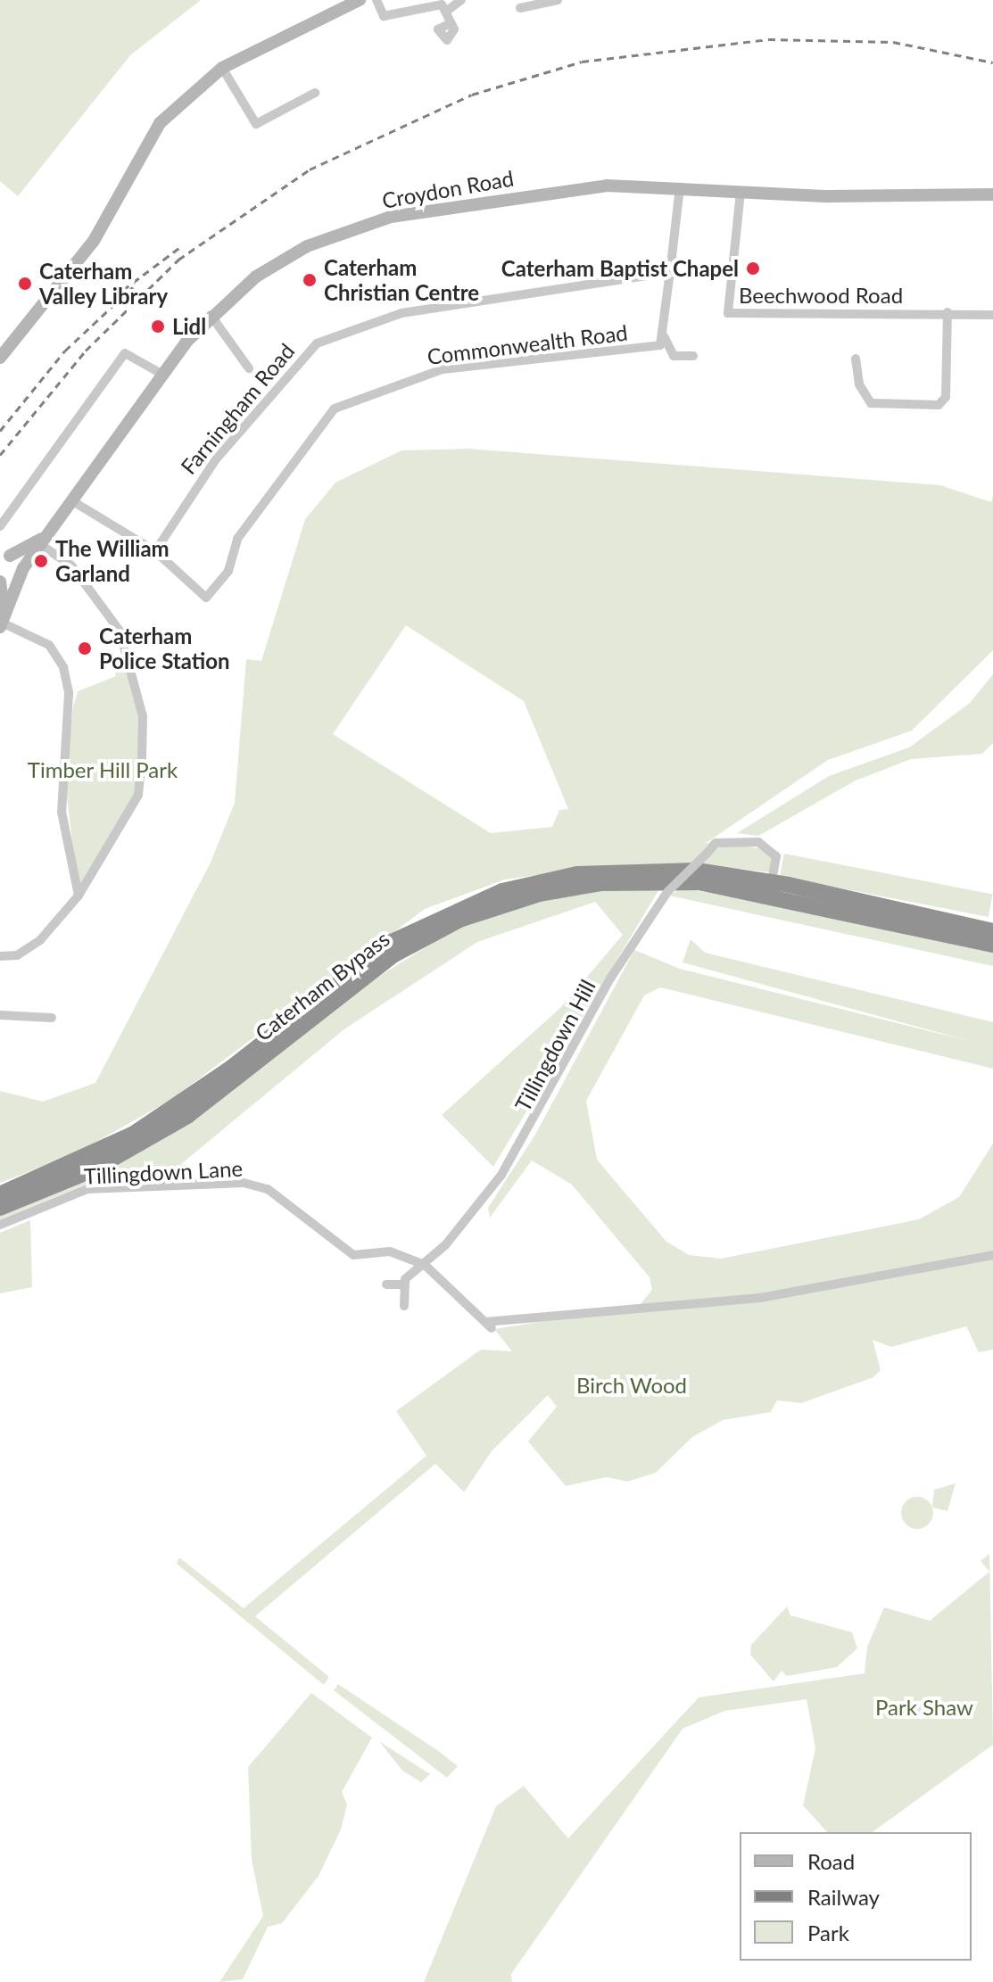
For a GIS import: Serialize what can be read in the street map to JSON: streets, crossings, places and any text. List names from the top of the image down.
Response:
{
  "streets": {
    "highway": ["Caterham Bypass"],
    "main road": ["Croydon Road"],
    "street": [
      "Beechwood Road",
      "Commonwealth Road",
      "Farningham Road",
      "Tillingdown Hill",
      "Tillingdown Lane"
    ]
  },
  "crossings": [
    ["Croydon Road", "Beechwood Road"],
    ["Commonwealth Road", "Farningham Road"],
    ["Caterham Bypass", "Tillingdown Hill"],
    ["Tillingdown Hill", "Tillingdown Lane"]
  ],
  "parks": ["Timber Hill Park", "Birch Wood", "Park Shaw"],
  "places": [
    "Caterham Baptist Chapel",
    "Caterham Christian Centre",
    "Caterham Valley Library",
    "Lidl",
    "The William Garland",
    "Caterham Police Station"
  ],
  "legend": ["Road", "Railway", "Park"]
}
